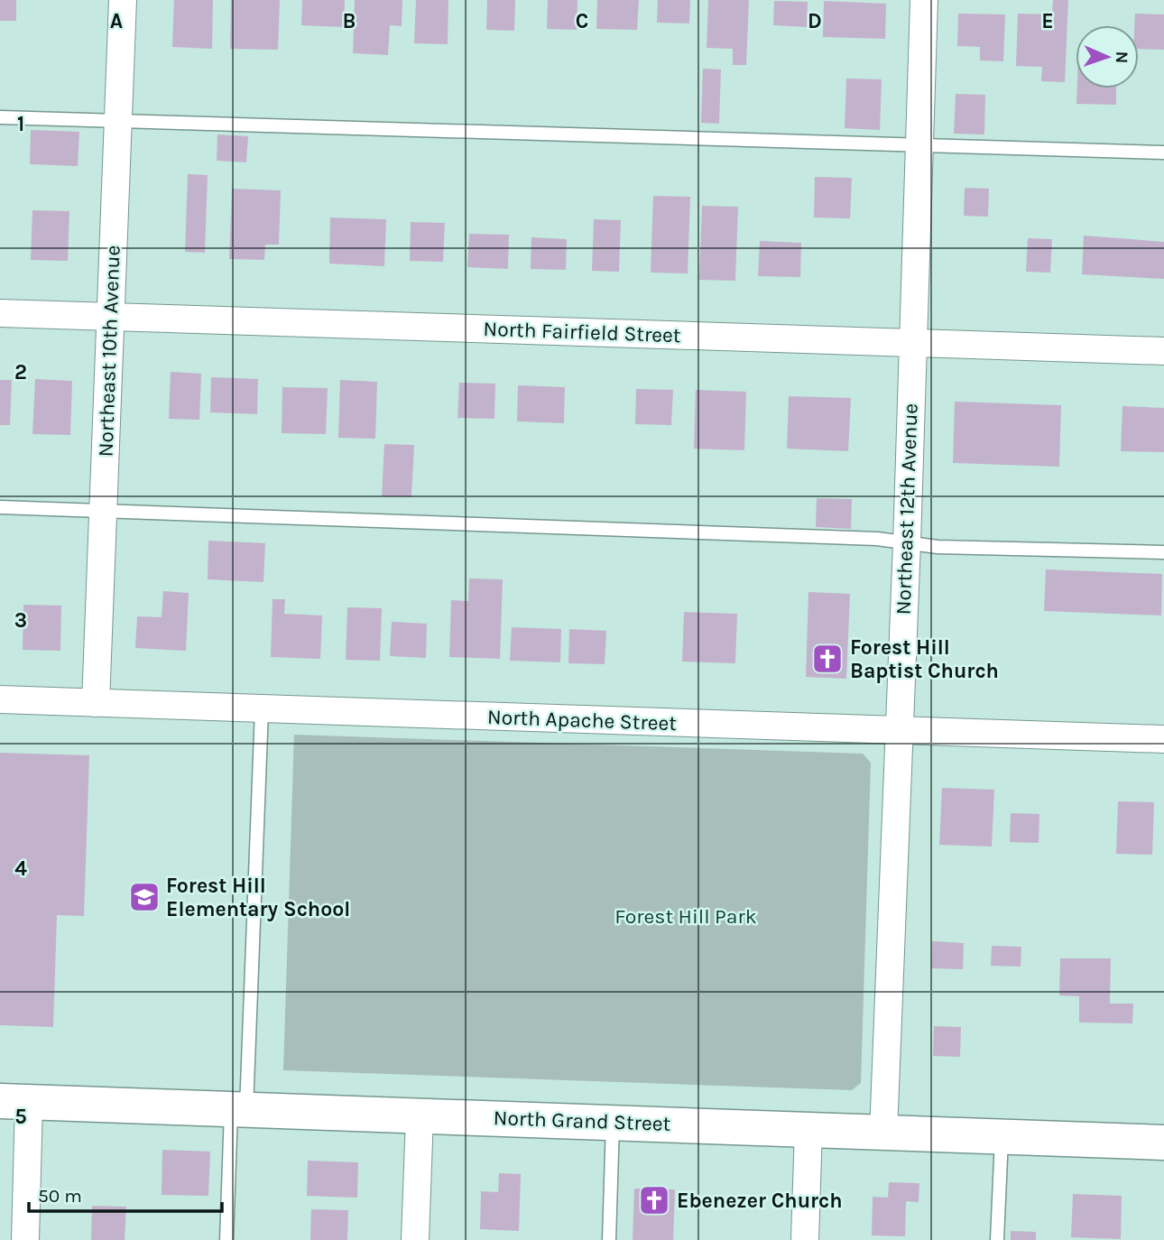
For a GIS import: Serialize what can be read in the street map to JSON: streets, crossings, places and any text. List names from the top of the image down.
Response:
{
  "streets": {
    "main road": ["North Grand Street"],
    "street": [
      "North Fairfield Street",
      "Northeast 10th Avenue",
      "Northeast 12th Avenue",
      "North Apache Street"
    ]
  },
  "crossings": [
    ["North Fairfield Street", "Northeast 10th Avenue"],
    ["North Fairfield Street", "Northeast 12th Avenue"],
    ["Northeast 10th Avenue", "North Apache Street"],
    ["Northeast 12th Avenue", "North Apache Street"],
    ["Northeast 12th Avenue", "North Grand Street"]
  ],
  "parks": ["Forest Hill Park"],
  "places": {
    "church": ["Forest Hill Baptist Church", "Ebenezer Church"],
    "school or university": ["Forest Hill Elementary School"]
  },
  "scale_bar": "50 m",
  "north": "right",
  "grid": {
    "columns": [
      "A",
      "B",
      "C",
      "D",
      "E"
    ],
    "rows": [
      "1",
      "2",
      "3",
      "4",
      "5"
    ]
  }
}
